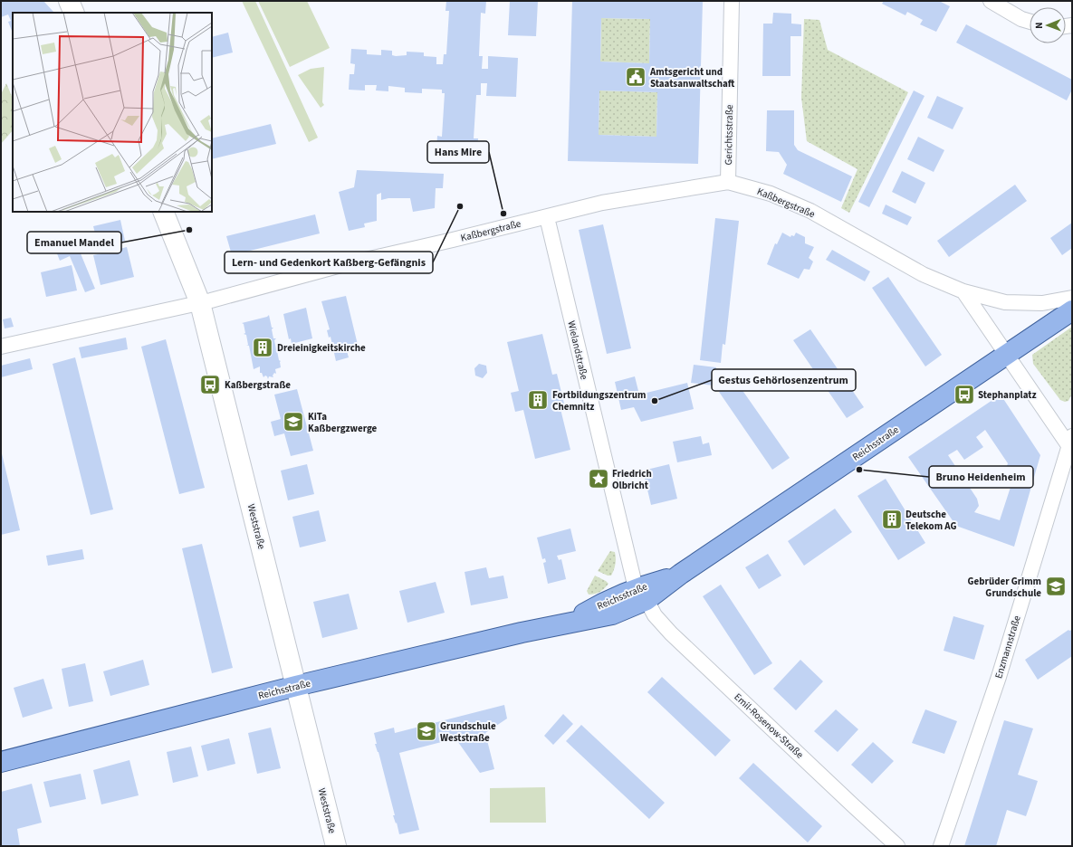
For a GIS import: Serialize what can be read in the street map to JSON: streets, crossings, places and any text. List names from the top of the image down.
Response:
{
  "streets": {
    "main road": ["Reichsstraße"],
    "street": [
      "Gerichtsstraße",
      "Kaßbergstraße",
      "Wielandstraße",
      "Weststraße",
      "Enzmannstraße",
      "Emil-Rosenow-Straße"
    ]
  },
  "crossings": [
    ["Gerichtsstraße", "Kaßbergstraße"],
    ["Kaßbergstraße", "Wielandstraße"],
    ["Kaßbergstraße", "Weststraße"],
    ["Wielandstraße", "Reichsstraße"],
    ["Wielandstraße", "Emil-Rosenow-Straße"],
    ["Reichsstraße", "Weststraße"],
    ["Reichsstraße", "Emil-Rosenow-Straße"]
  ],
  "places": {
    "public building": ["Amtsgericht und Staatsanwaltschaft"],
    "other": [
      "Lern- und Gedenkort Kaßberg-Gefängnis",
      "Hans Mire",
      "Emanuel Mandel",
      "Gestus Gehörlosenzentrum",
      "Bruno Heidenheim"
    ],
    "building": ["Dreieinigkeitskirche", "Fortbildungszentrum Chemnitz", "Deutsche Telekom AG"],
    "bus stop": ["Kaßbergstraße", "Stephanplatz"],
    "school or university": ["KiTa Kaßbergzwerge", "Gebrüder Grimm Grundschule", "Grundschule Weststraße"],
    "place": ["Friedrich Olbricht"]
  },
  "north": "left"
}
